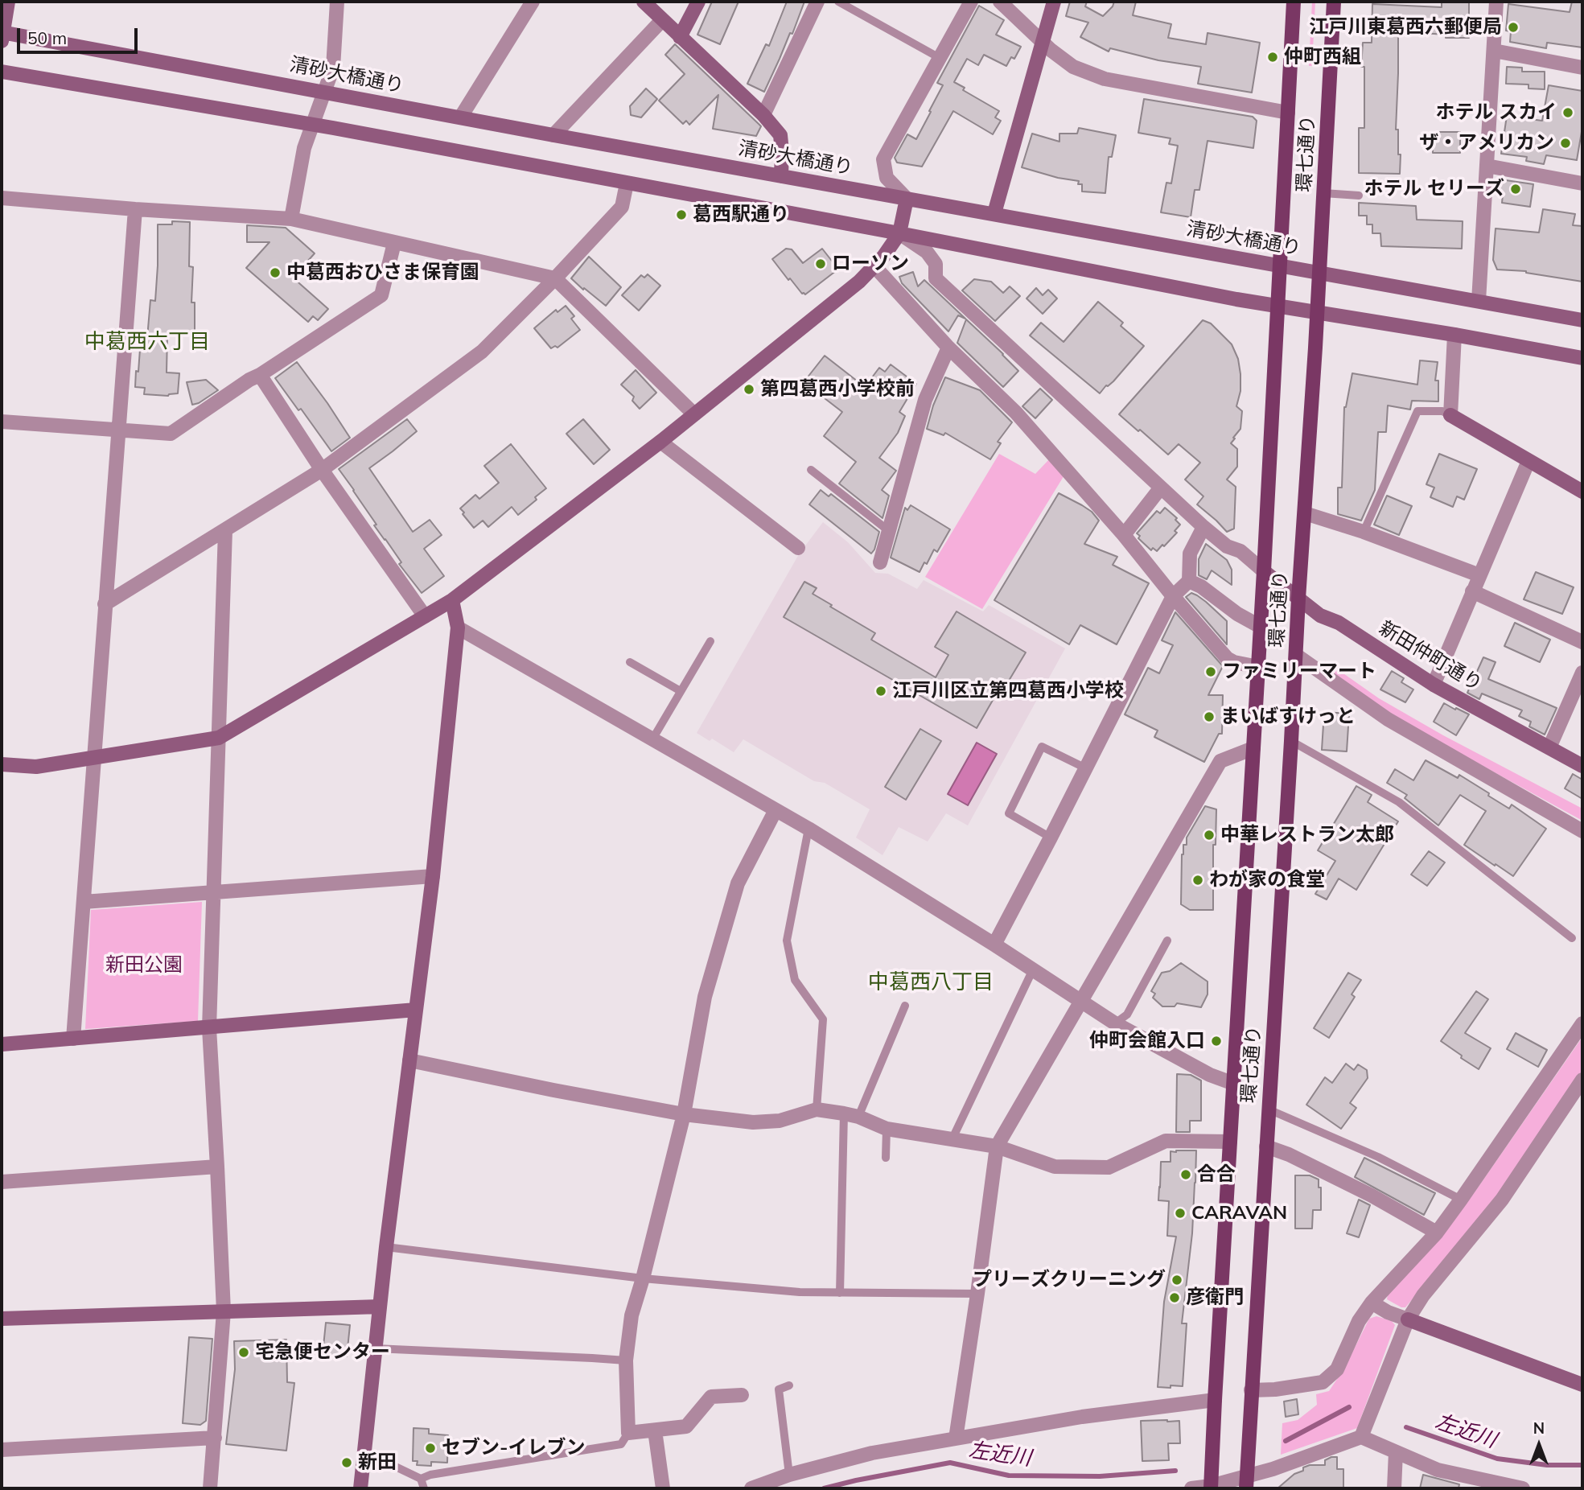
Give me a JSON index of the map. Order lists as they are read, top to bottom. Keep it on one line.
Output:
{"streets":{"main road":["環七通り"],"street":["清砂大橋通り","新田仲町通り"]},"crossings":[["清砂大橋通り","環七通り"],["環七通り","新田仲町通り"]],"districts":["中葛西六丁目","中葛西八丁目"],"water":["左近川"],"parks":["新田公園"],"places":["江戸川東葛西六郵便局","仲町西組","ホテル スカイ","ザ・アメリカン","ホテル セリーズ","葛西駅通り","ローソン","中葛西おひさま保育園","第四葛西小学校前","ファミリーマート","江戸川区立第四葛西小学校","まいばすけっと","中華レストラン太郎","わが家の食堂","仲町会館入口","合合","CARAVAN","プリーズクリーニング","彦衛門","宅急便センター","セブン-イレブン","新田"],"scale_bar":"50 m","north":"top"}
